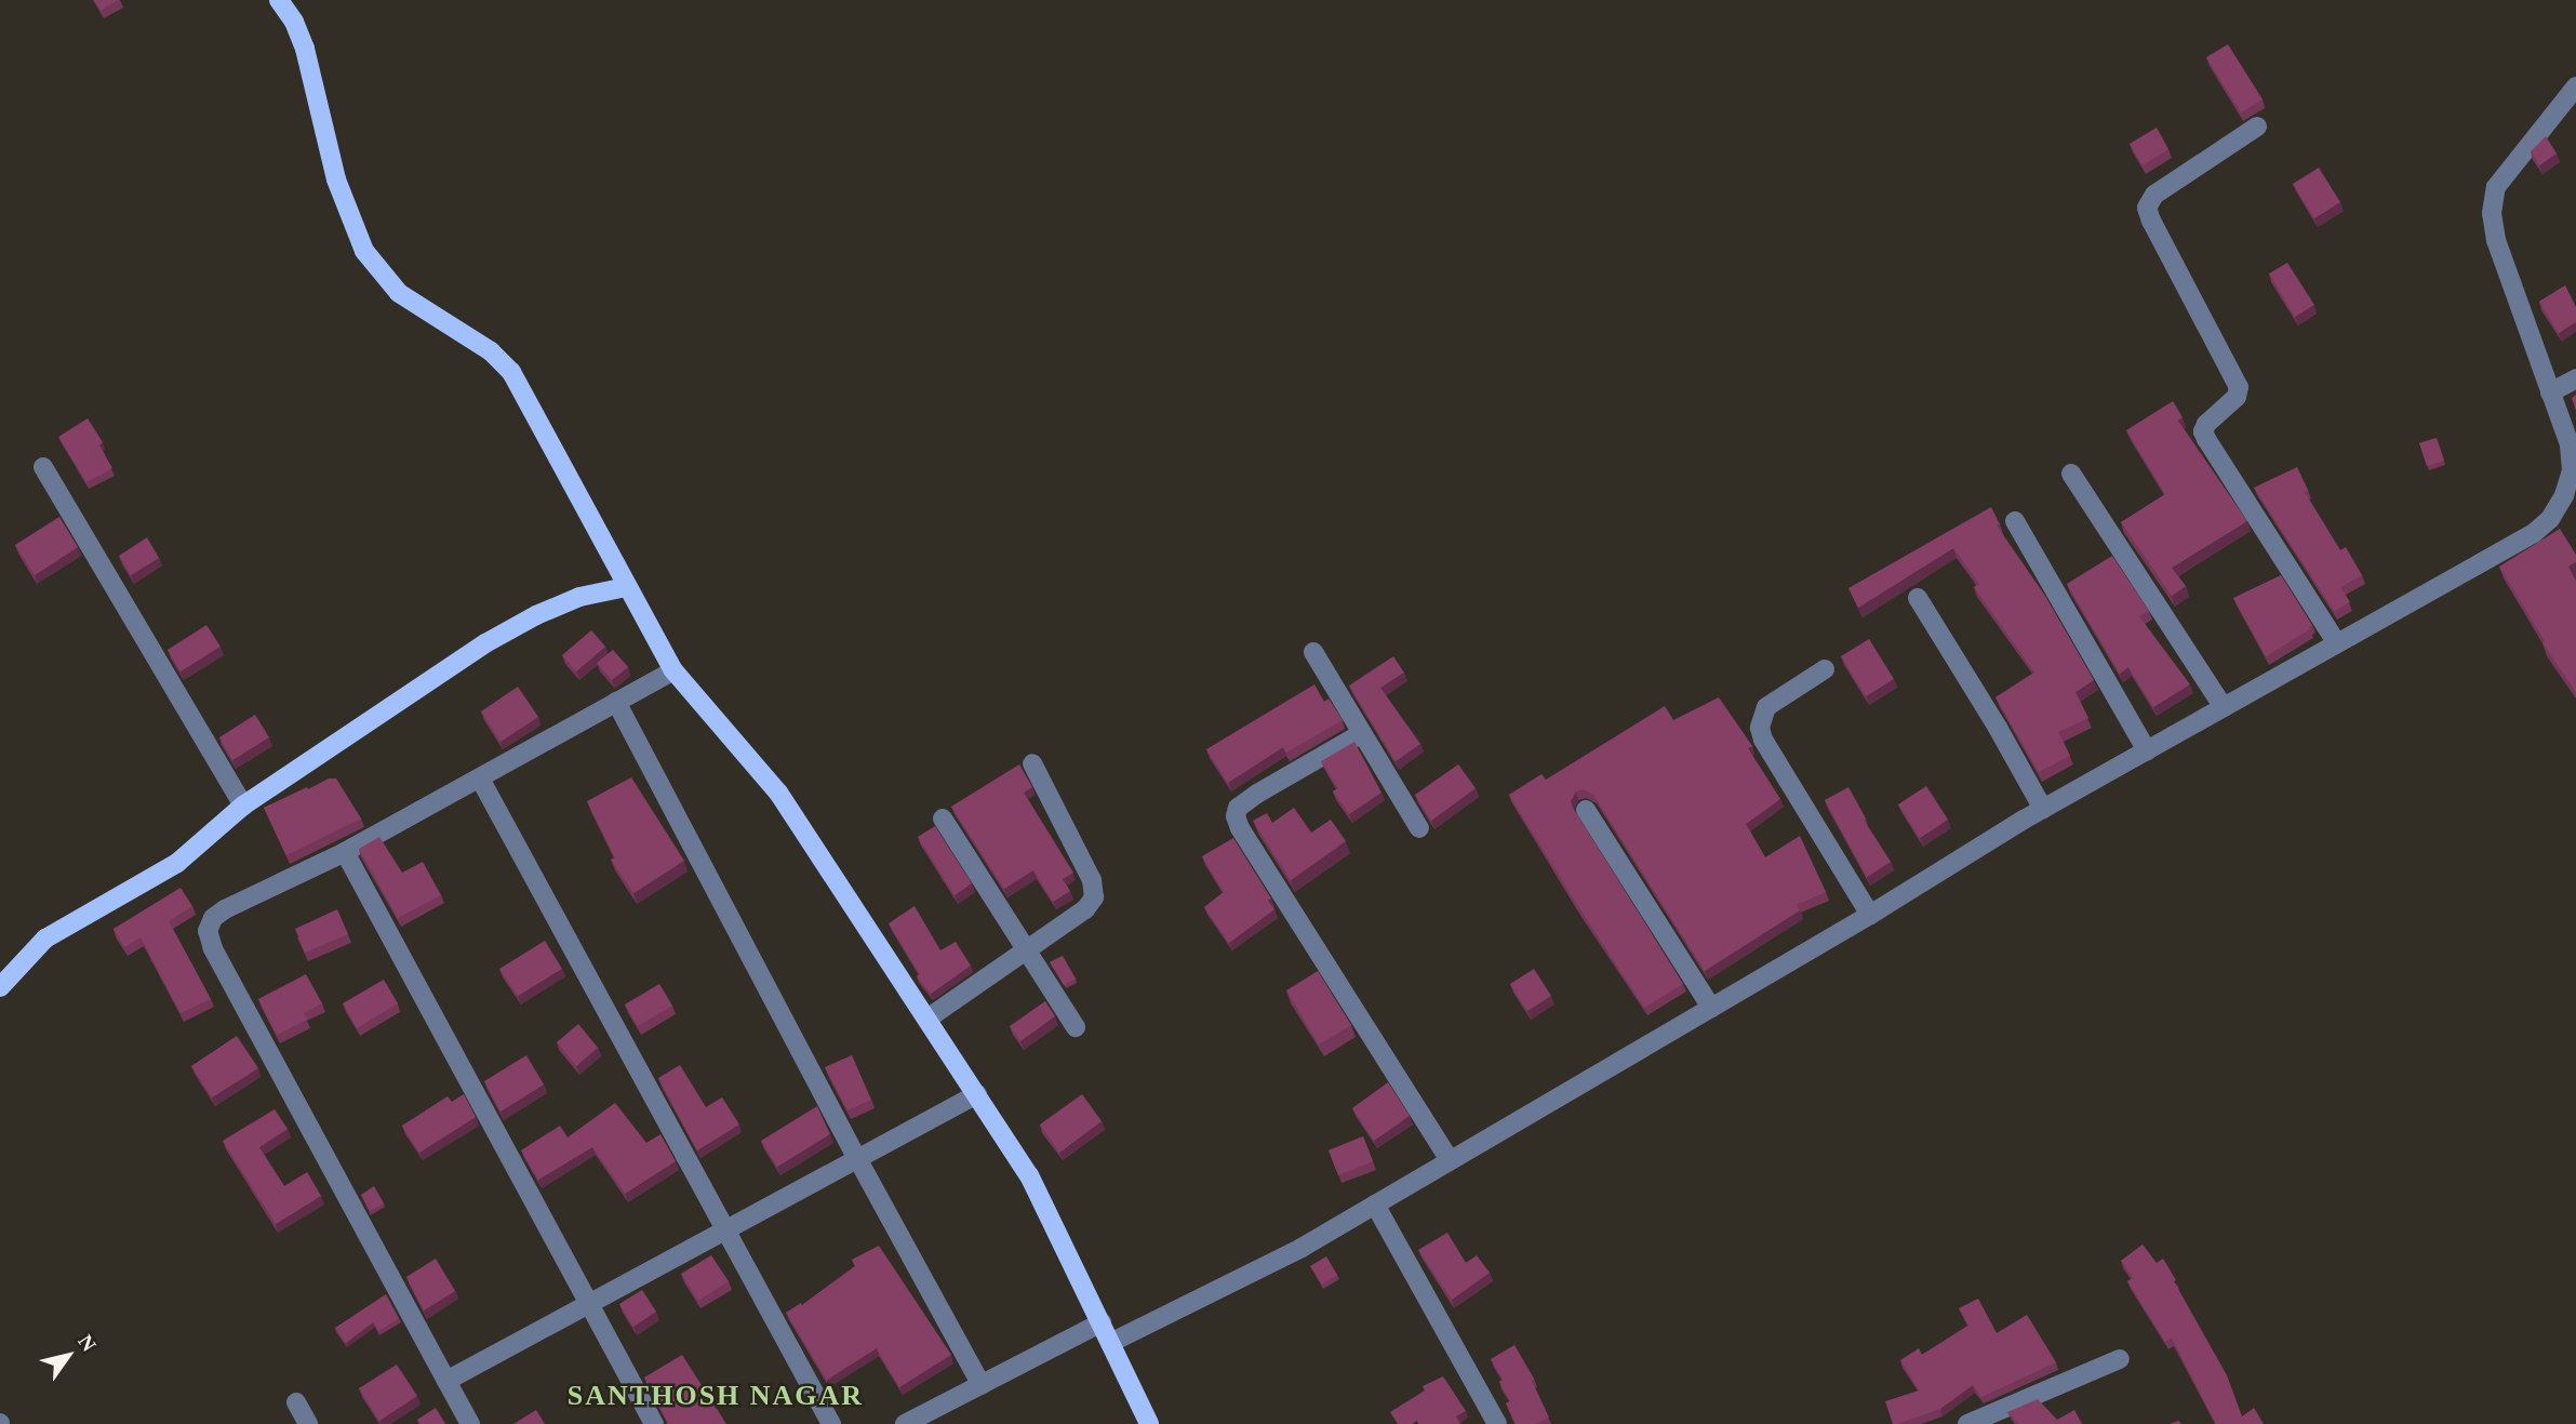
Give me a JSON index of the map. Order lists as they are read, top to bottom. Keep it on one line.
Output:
{"districts":["SANTHOSH NAGAR"],"north":"top right"}
